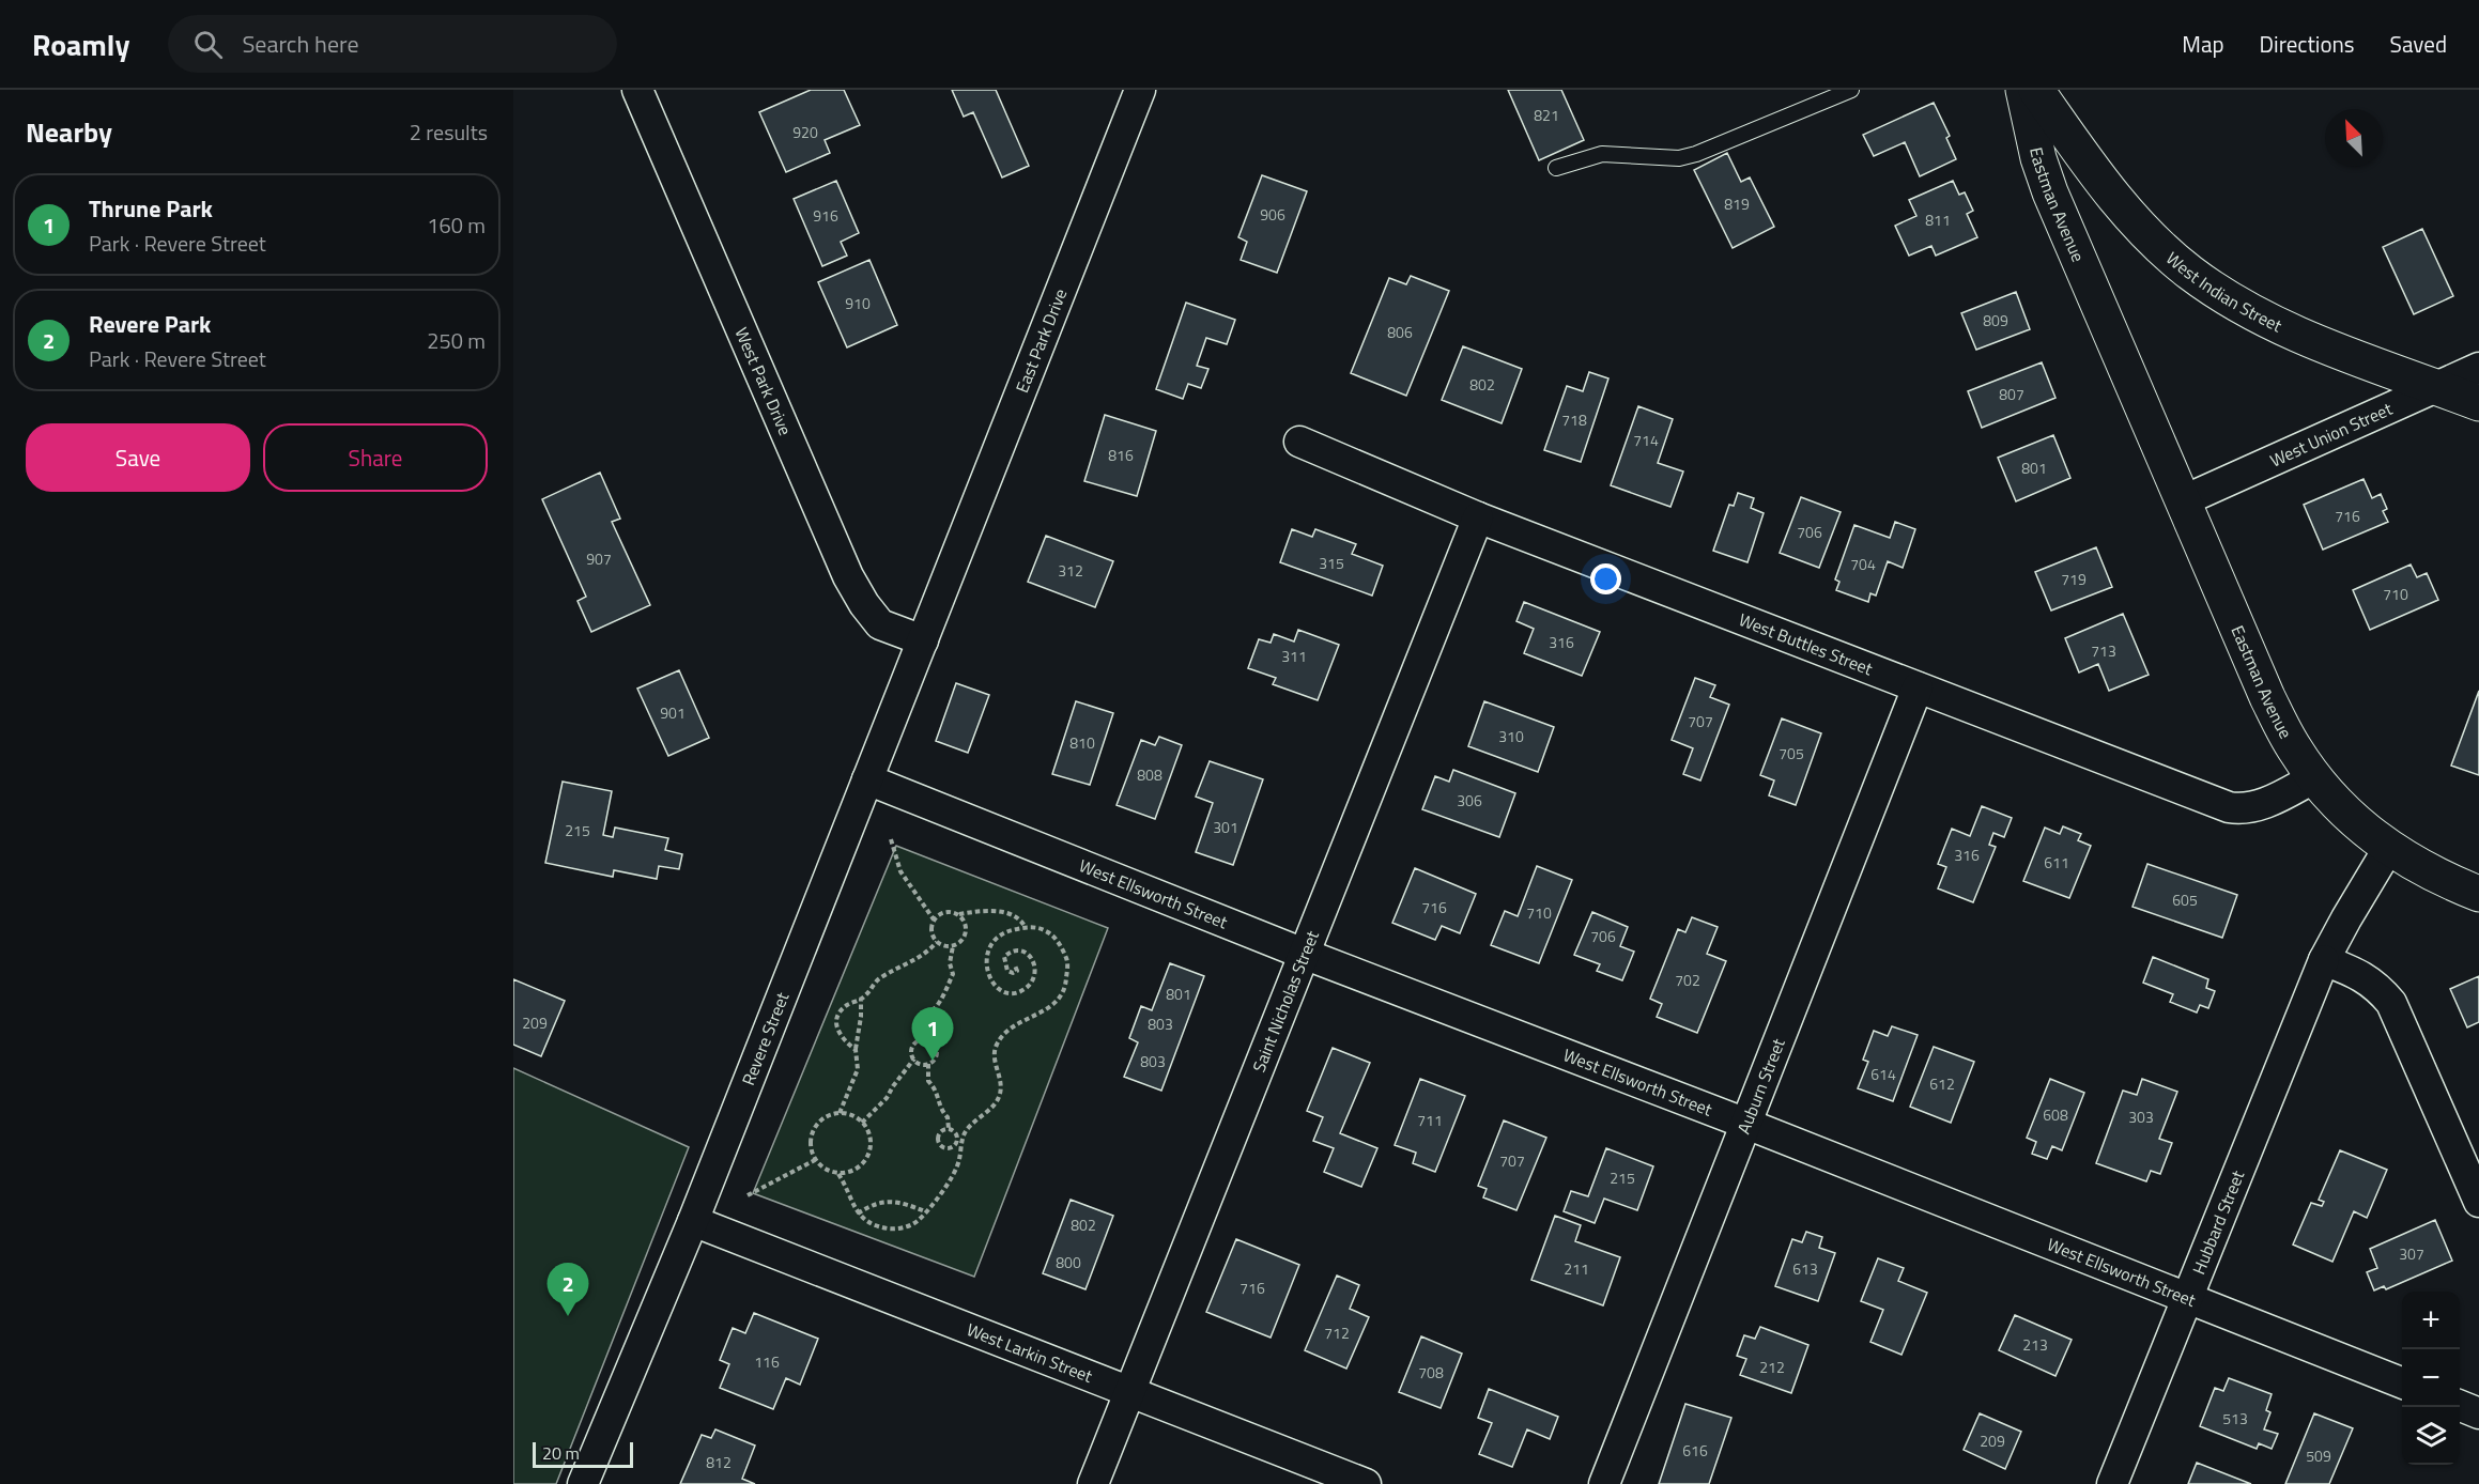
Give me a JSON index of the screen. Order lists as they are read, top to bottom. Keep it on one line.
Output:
{"streets":{"main road":["Eastman Avenue","West Indian Street"],"street":["East Park Drive","West Park Drive","West Union Street","West Buttles Street","West Ellsworth Street","Saint Nicholas Street","Revere Street","Auburn Street","Hubbard Street","West Larkin Street"]},"crossings":[["Eastman Avenue","West Union Street"],["Eastman Avenue","West Buttles Street"],["West Indian Street","West Union Street"],["East Park Drive","Revere Street"],["West Park Drive","Revere Street"],["West Buttles Street","Saint Nicholas Street"],["West Buttles Street","Auburn Street"],["West Ellsworth Street","Saint Nicholas Street"],["West Ellsworth Street","Revere Street"],["West Ellsworth Street","Auburn Street"],["West Ellsworth Street","Hubbard Street"],["Saint Nicholas Street","West Larkin Street"],["Revere Street","West Larkin Street"]],"house_numbers":["821","920","819","906","916","811","910","809","806","802","807","718","714","816","801","716","706","907","315","704","312","719","710","316","713","311","901","707","310","810","705","808","306","301","215","316","611","605","716","710","706","702","801","209","803","803","614","612","608","303","711","707","215","802","307","800","211","613","716","712","213","116","212","708","513","209","616","509","812"],"scale_bar":"20 m","north":"top left","page":{"header":"Roamly","search":"Search here","nav":["Map","Directions","Saved"],"heading":["Nearby","2 results"],"list":[{"mark":"1","name":"Thrune Park","note":"Park · Revere Street","value":"160 m"},{"mark":"2","name":"Revere Park","note":"Park · Revere Street","value":"250 m"}],"buttons":["Save","Share"],"pins":["1","2"],"map_buttons":["+","−"],"scale":"20 m"}}
